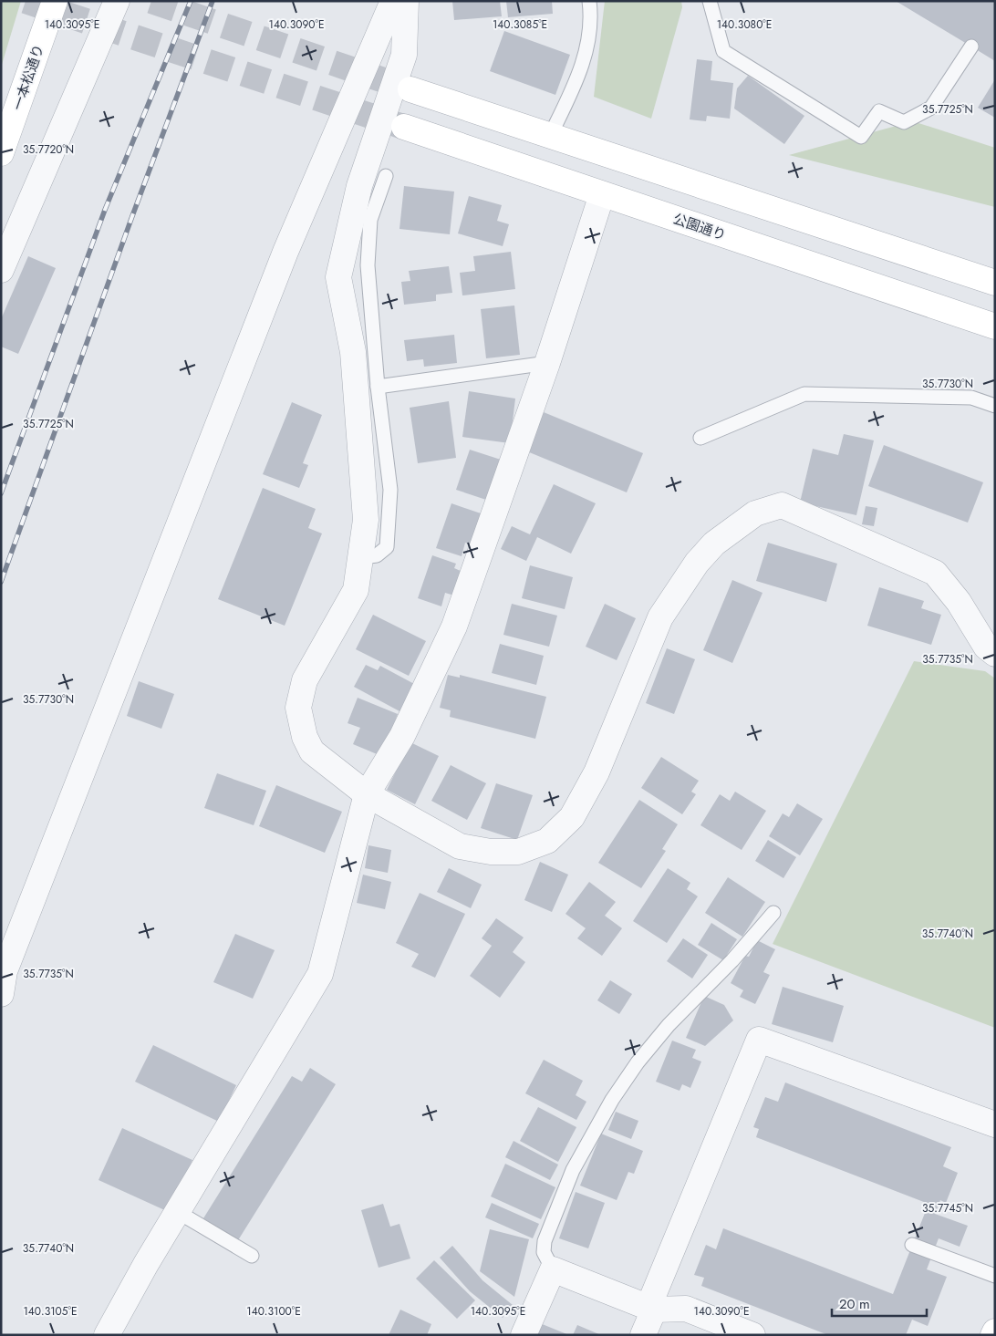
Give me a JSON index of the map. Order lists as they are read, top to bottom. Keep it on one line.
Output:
{"streets":{"street":["一本松通り","公園通り"]},"scale_bar":"20 m","coordinates":["140.3095°E","140.3090°E","140.3085°E","140.3080°E","35.7725°N","35.7720°N","35.7730°N","35.7735°N","35.7740°N","35.7745°N","140.3105°E","140.3100°E"]}
